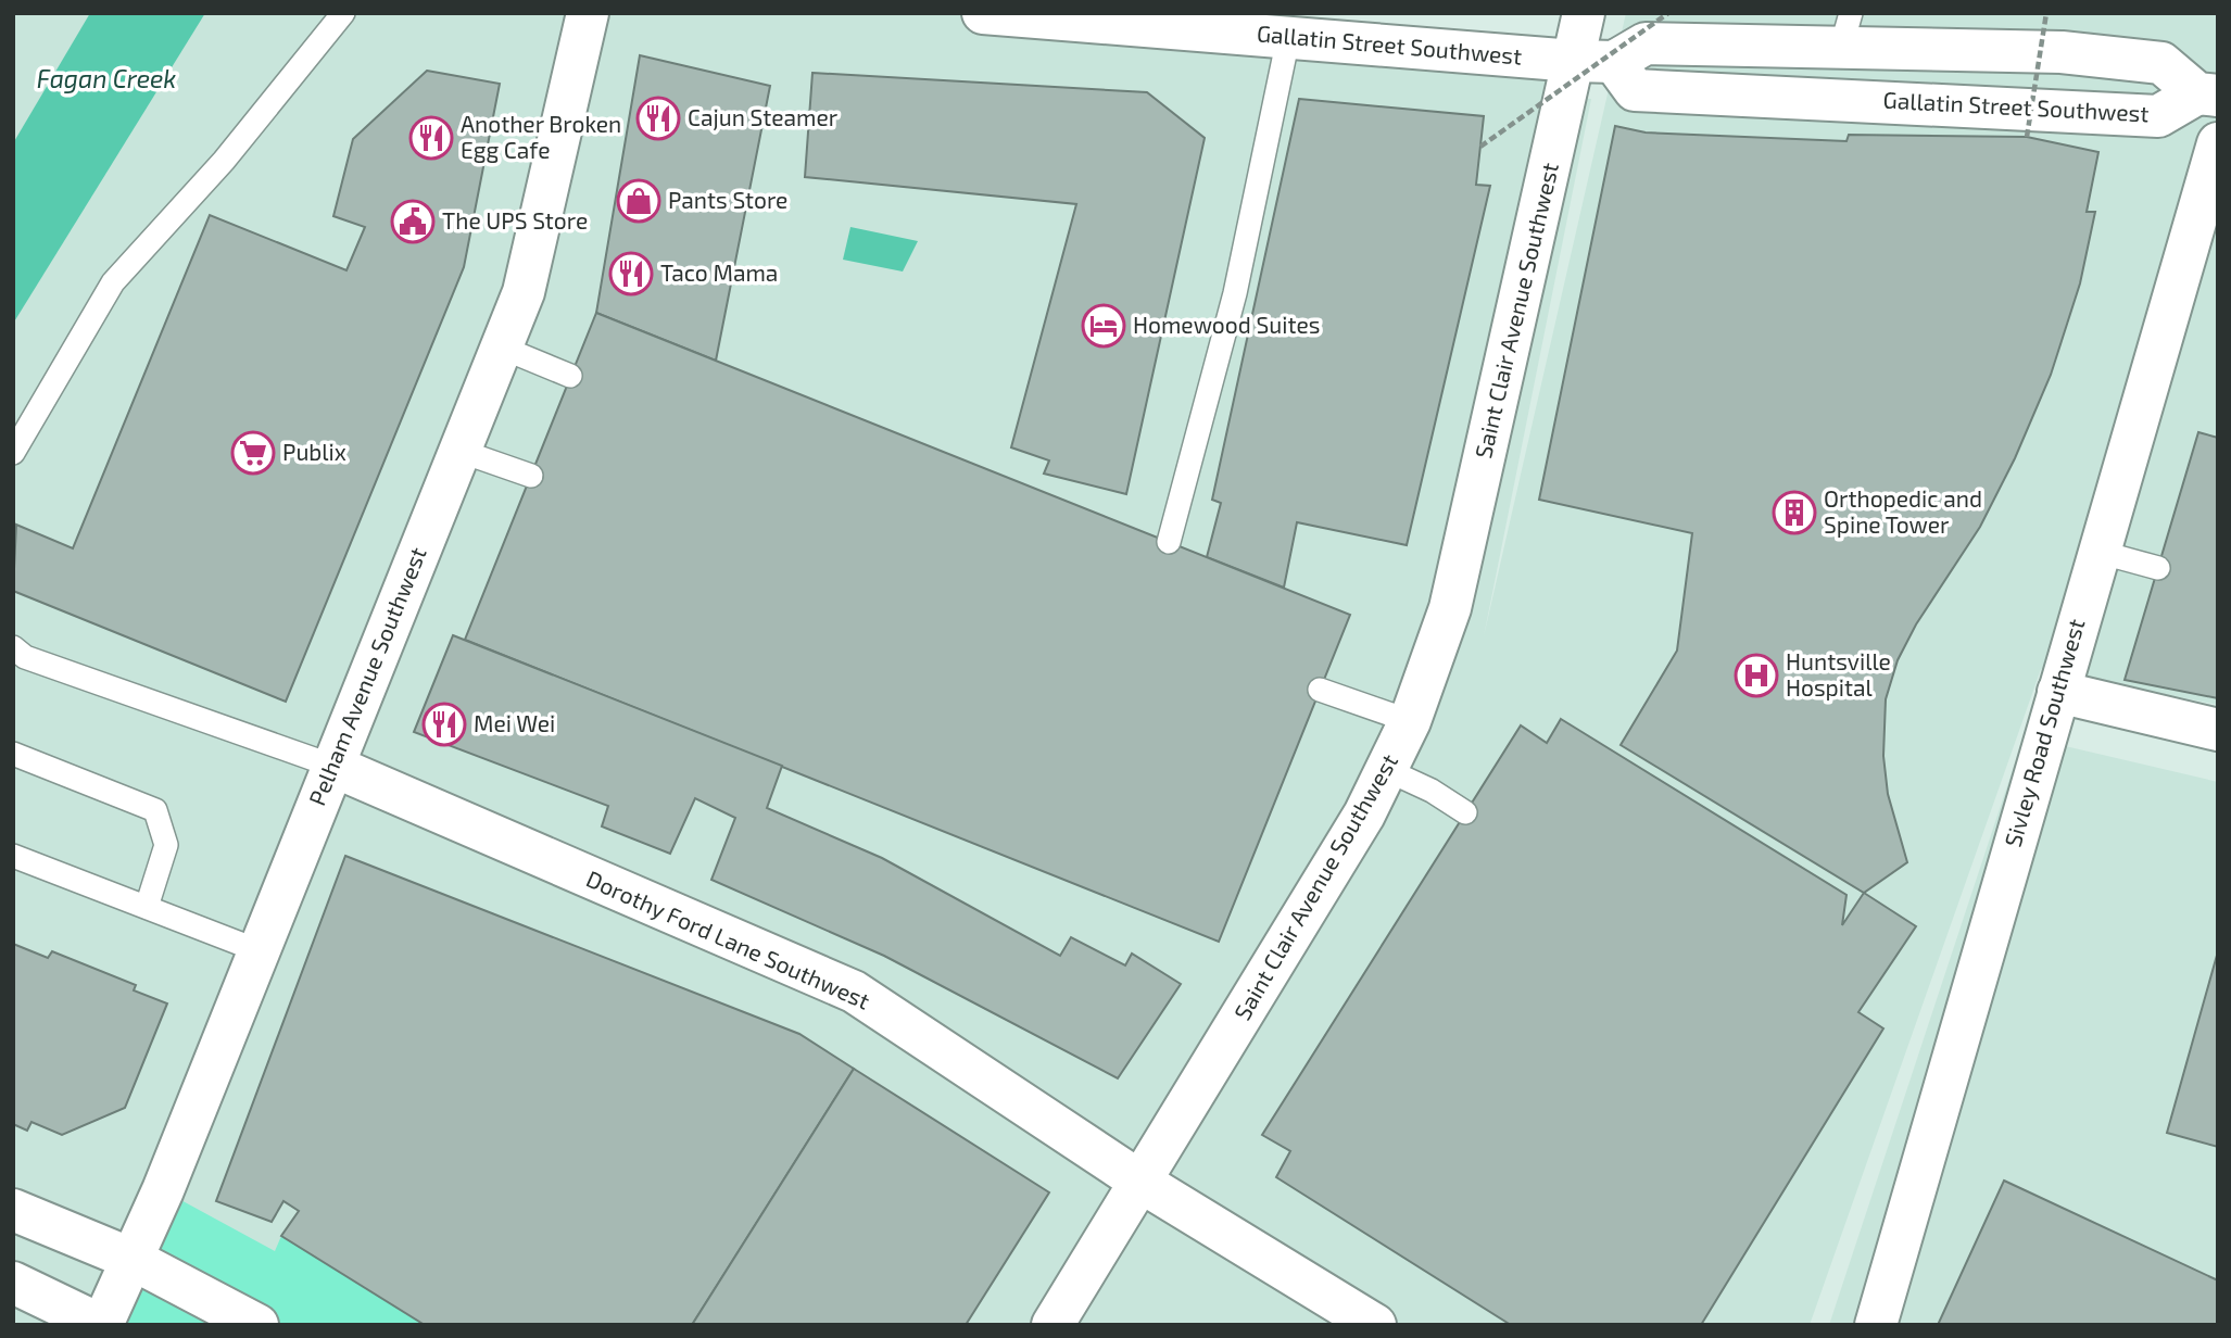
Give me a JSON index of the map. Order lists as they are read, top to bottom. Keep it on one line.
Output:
{"streets":{"street":["Gallatin Street Southwest","Saint Clair Avenue Southwest","Pelham Avenue Southwest","Sivley Road Southwest","Dorothy Ford Lane Southwest"]},"crossings":[["Gallatin Street Southwest","Saint Clair Avenue Southwest"],["Saint Clair Avenue Southwest","Dorothy Ford Lane Southwest"],["Pelham Avenue Southwest","Dorothy Ford Lane Southwest"]],"water":["Fagan Creek"],"places":{"restaurant":["Cajun Steamer","Another Broken Egg Cafe","Taco Mama","Mei Wei"],"shop":["Pants Store"],"public building":["The UPS Store"],"hotel":["Homewood Suites"],"supermarket":["Publix"],"building":["Orthopedic and Spine Tower"],"hospital":["Huntsville Hospital"]}}
